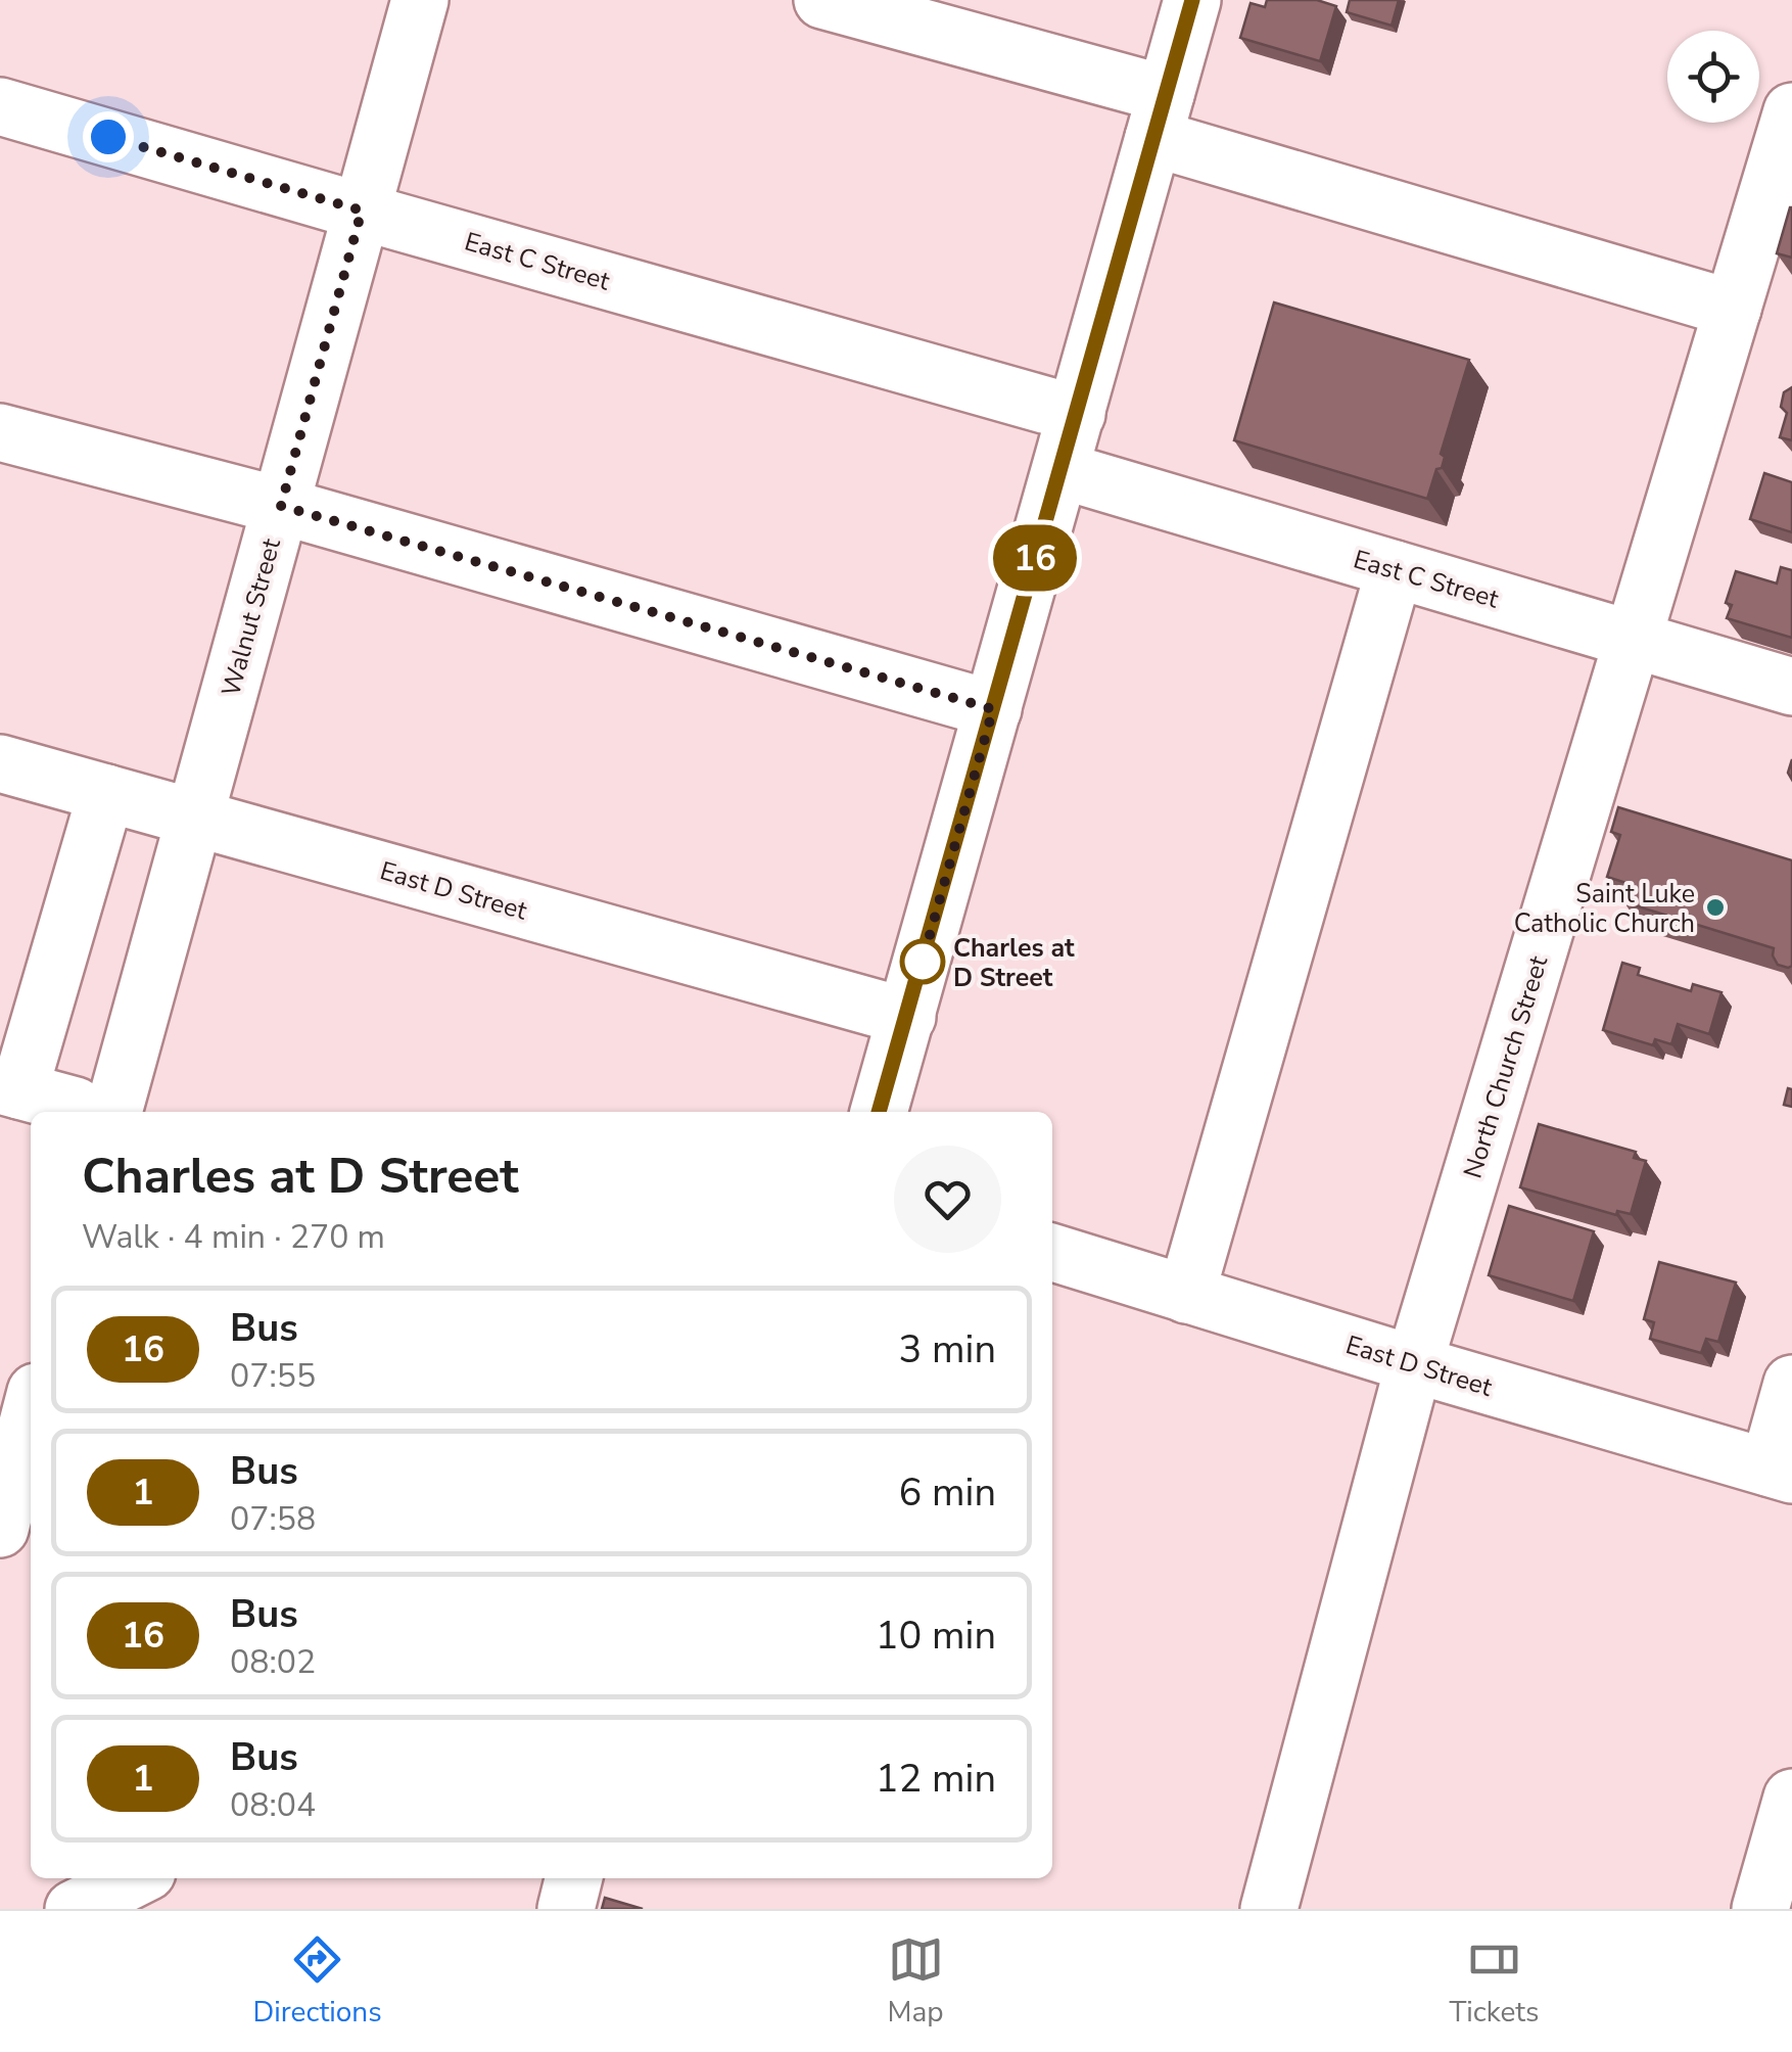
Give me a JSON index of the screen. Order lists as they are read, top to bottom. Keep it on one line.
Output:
{"streets":{"street":["East C Street","Walnut Street","East D Street","North Church Street"]},"crossings":[["East C Street","Walnut Street"],["East C Street","North Church Street"],["Walnut Street","East D Street"],["East D Street","North Church Street"]],"places":["Saint Luke Catholic Church","Charles at D Street"],"lines":["bus line 16"],"page":{"on_map":"16","heading":["Charles at D Street","Walk · 4 min · 270 m"],"list":[{"mark":"16","name":"Bus","note":"07:55","value":"3 min"},{"mark":"1","name":"Bus","note":"07:58","value":"6 min"},{"mark":"16","name":"Bus","note":"08:02","value":"10 min"},{"mark":"1","name":"Bus","note":"08:04","value":"12 min"}],"tabs":["Directions","Map","Tickets"]}}
